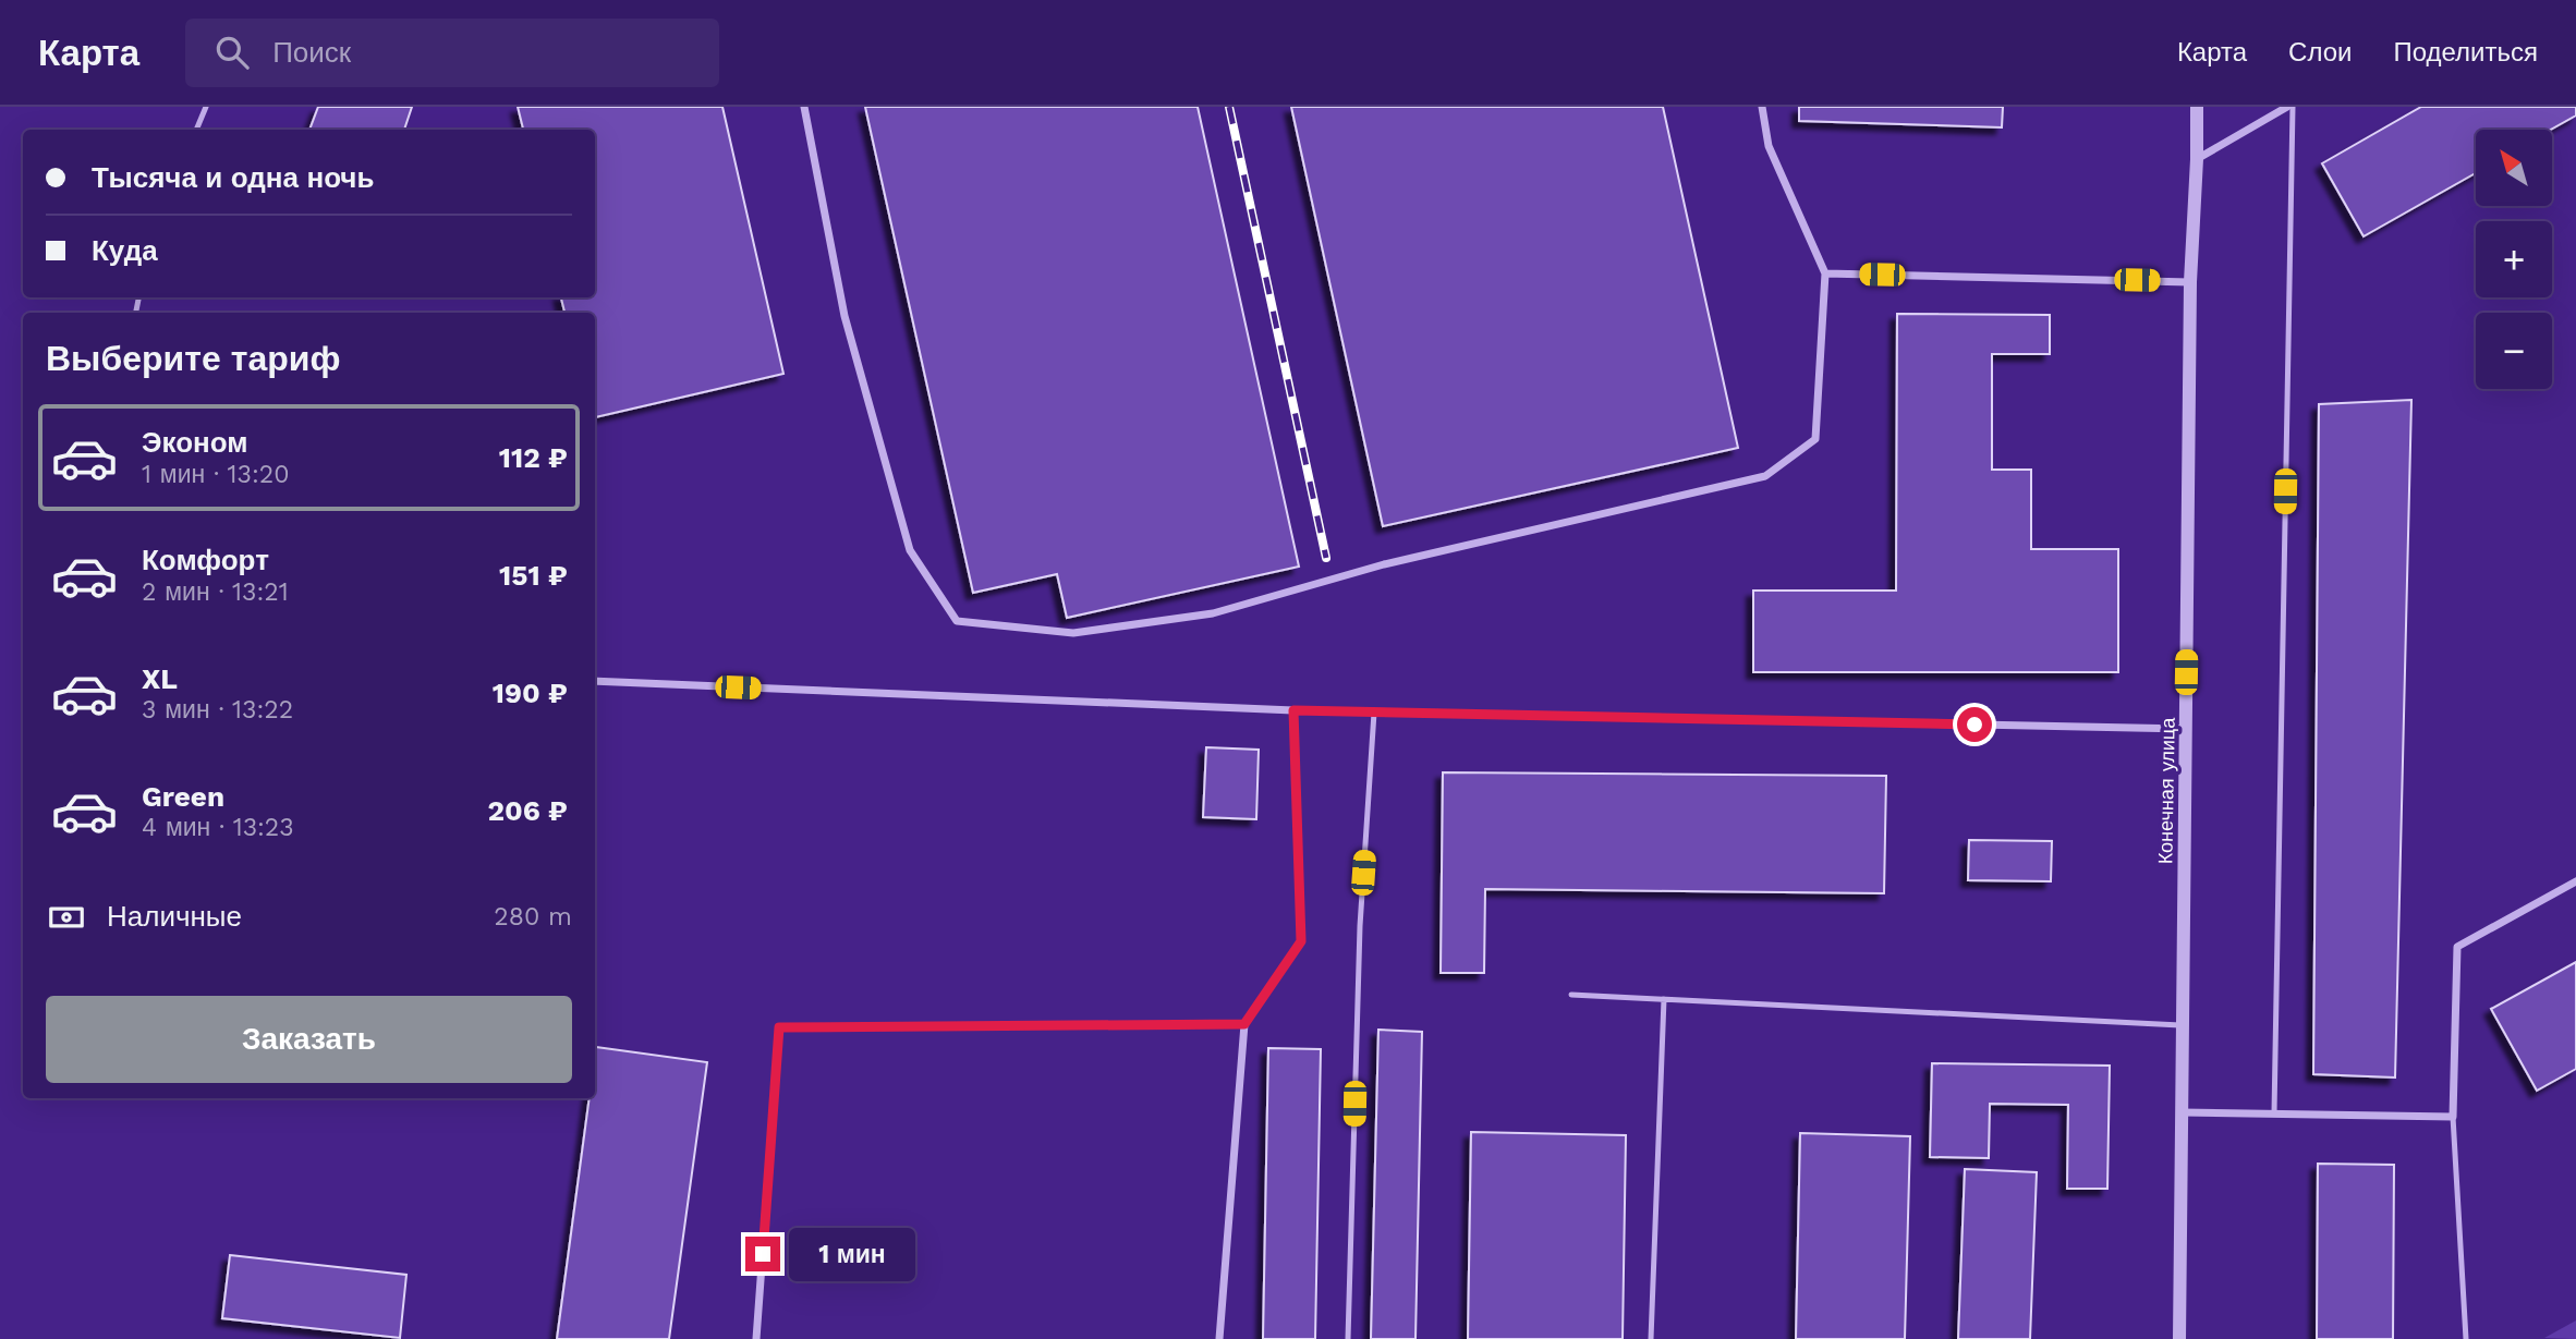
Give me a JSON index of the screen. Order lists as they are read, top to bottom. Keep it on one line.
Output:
{"streets":{"street":["Конечная улица"]},"north":"top left","page":{"header":"Карта","search":"Поиск","nav":["Карта","Слои","Поделиться"],"map_buttons":["+","−"],"banner":["Тысяча и одна ночь","Куда"],"heading":"Выберите тариф","list":[{"name":"Эконом","note":"1 мин · 13:20","value":"112 ₽"},{"name":"Комфорт","note":"2 мин · 13:21","value":"151 ₽"},{"name":"XL","note":"3 мин · 13:22","value":"190 ₽"},{"name":"Green","note":"4 мин · 13:23","value":"206 ₽"}],"pay":["Наличные","280 m"],"buttons":"Заказать","bubble":"1 мин"}}
